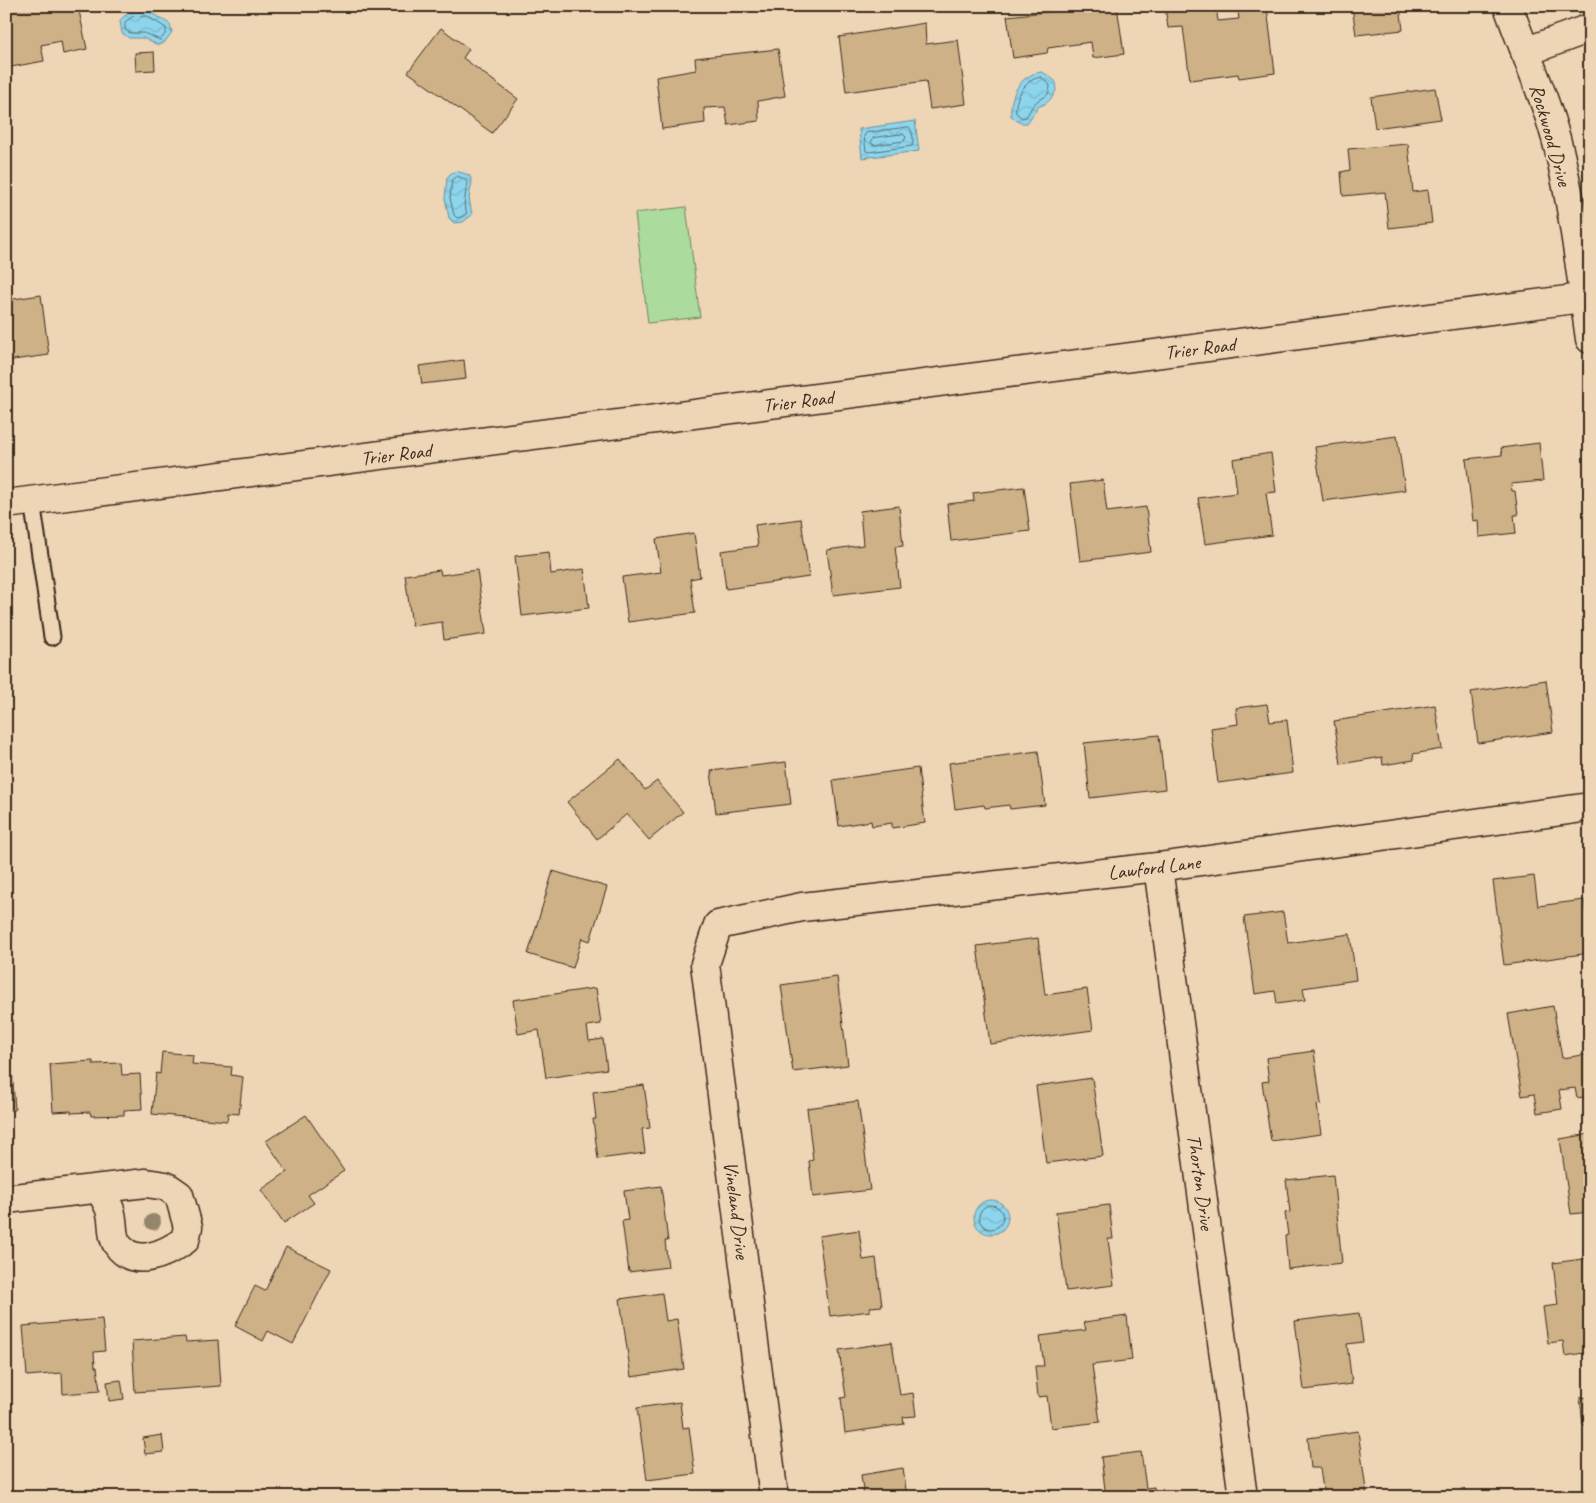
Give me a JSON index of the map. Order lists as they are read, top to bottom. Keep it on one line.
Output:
{"streets":{"street":["Rockwood Drive","Trier Road","Lawford Lane","Thorton Drive","Vineland Drive"]},"crossings":[["Rockwood Drive","Trier Road"],["Lawford Lane","Thorton Drive"],["Lawford Lane","Vineland Drive"]]}
